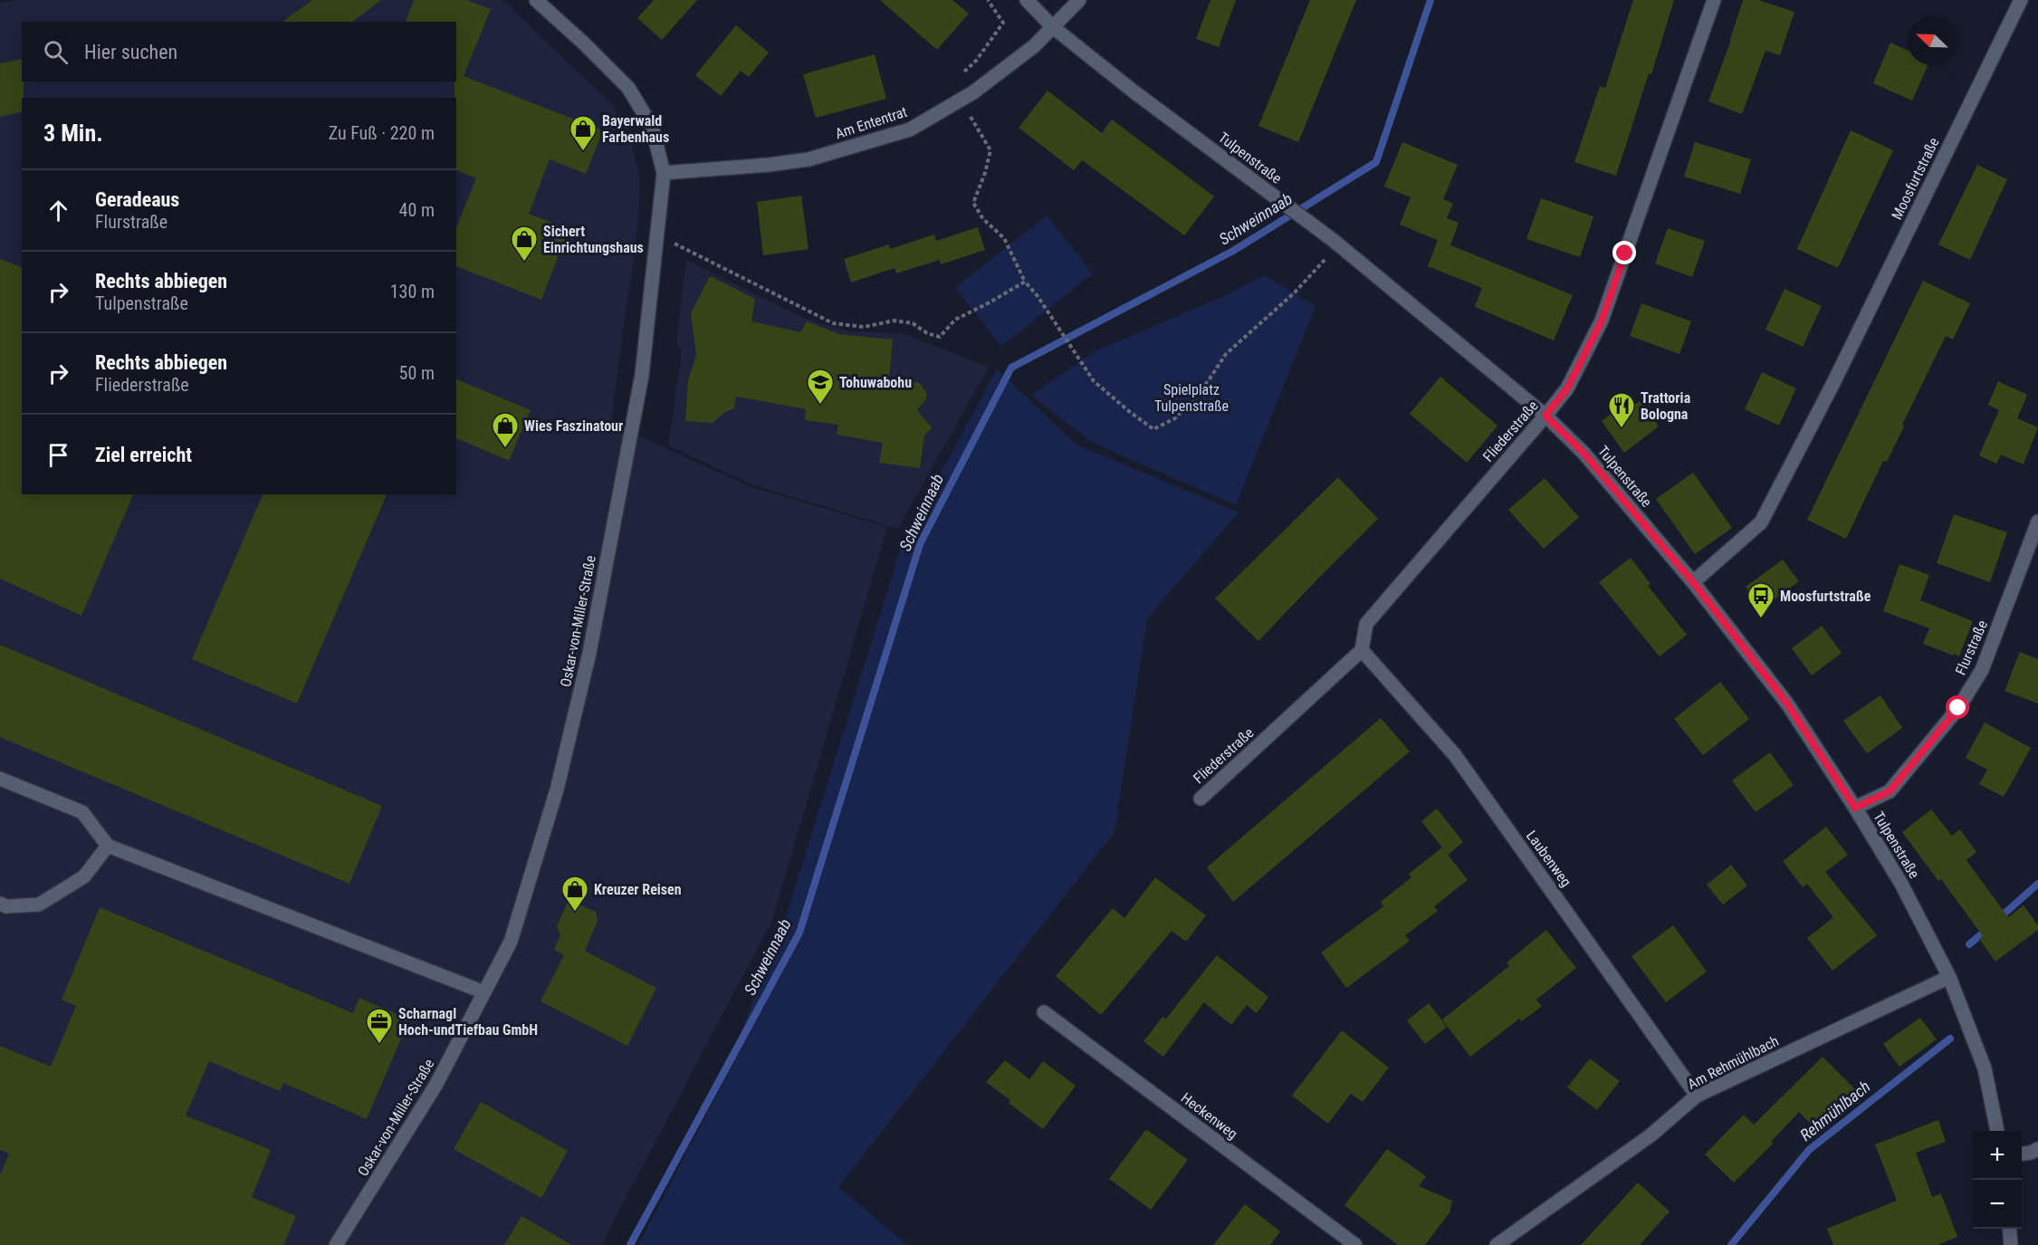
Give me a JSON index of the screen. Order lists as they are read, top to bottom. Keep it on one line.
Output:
{"streets":{"street":["Am Ententrat","Tulpenstraße","Moosfurtstraße","Fliederstraße","Oskar-von-Miller-Straße","Flurstraße","Laubenweg","Am Rehmühlbach","Heckenweg"]},"crossings":[["Am Ententrat","Tulpenstraße"],["Am Ententrat","Oskar-von-Miller-Straße"],["Tulpenstraße","Moosfurtstraße"],["Tulpenstraße","Fliederstraße"],["Tulpenstraße","Flurstraße"],["Tulpenstraße","Am Rehmühlbach"],["Fliederstraße","Laubenweg"],["Laubenweg","Am Rehmühlbach"]],"water":["Schweinnaab","Rehmühlbach"],"parks":["Spielplatz Tulpenstraße"],"places":{"shop":["Bayerwald Farbenhaus","Sichert Einrichtungshaus","Wies Faszinatour","Kreuzer Reisen"],"school or university":["Tohuwabohu"],"restaurant":["Trattoria Bologna"],"bus stop":["Moosfurtstraße"],"office":["Scharnagl Hoch-undTiefbau GmbH"]},"north":"top left","page":{"search":"Hier suchen","heading":["3 Min.","Zu Fuß · 220 m"],"list":[["Geradeaus","Flurstraße","40 m"],["Rechts abbiegen","Tulpenstraße","130 m"],["Rechts abbiegen","Fliederstraße","50 m"],"Ziel erreicht"],"map_buttons":["+","−"]}}
